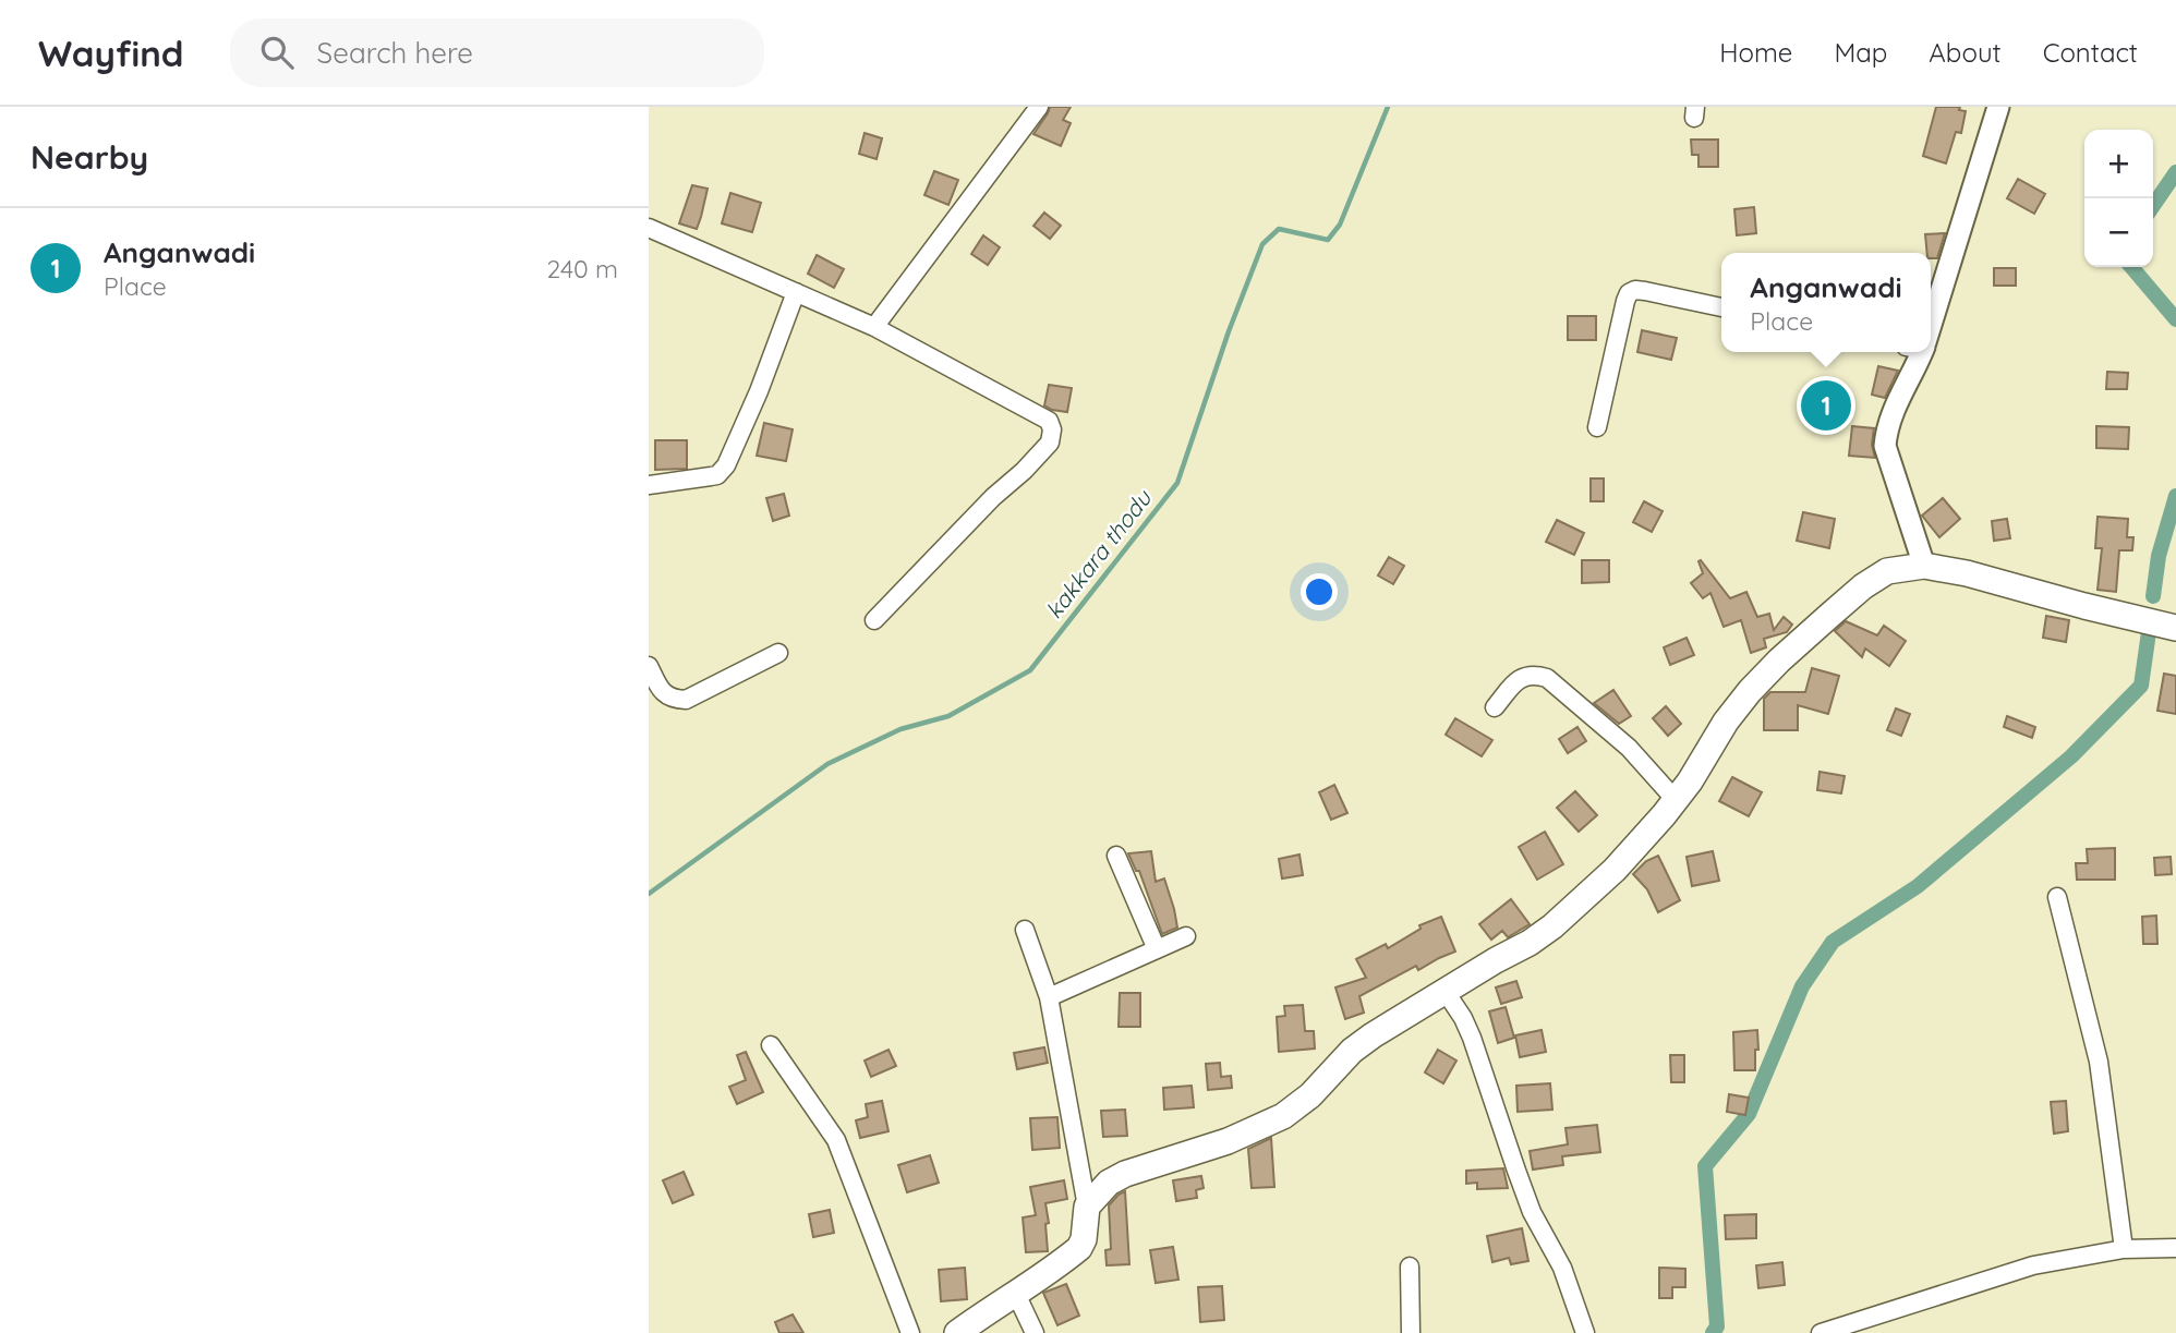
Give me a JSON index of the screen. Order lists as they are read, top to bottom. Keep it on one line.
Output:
{"water":["kakkara thodu"],"page":{"header":"Wayfind","search":"Search here","nav":["Home","Map","About","Contact"],"heading":"Nearby","map_buttons":["+","−"],"list":[{"mark":"1","name":"Anganwadi","note":"Place","value":"240 m"}],"popup":["Anganwadi","Place"],"pins":"1"}}
